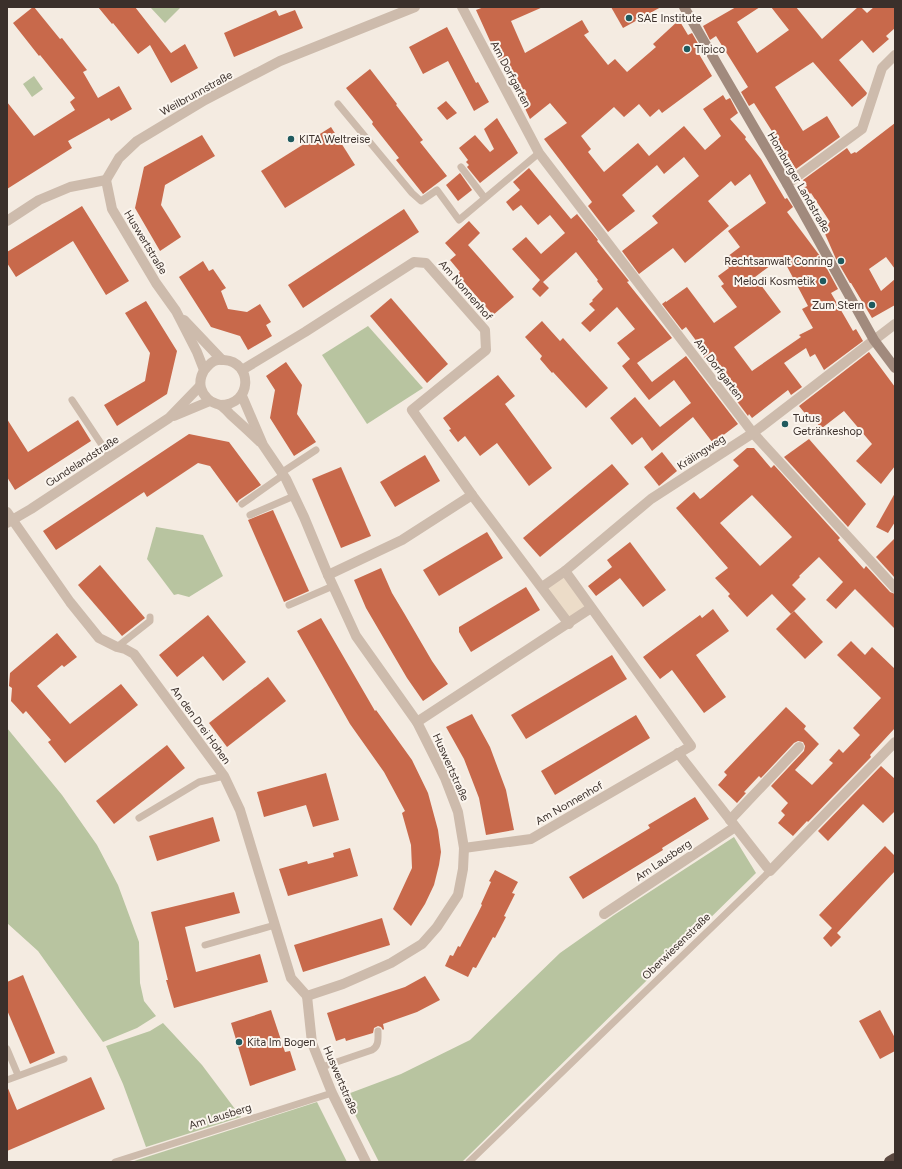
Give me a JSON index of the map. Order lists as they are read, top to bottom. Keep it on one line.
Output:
{"streets":{"street":["Am Dorfgarten","Weilbrunnstraße","Homburger Landstraße","Huswertstraße","Am Nonnenhof","Krälingweg","Gundelandstraße","An den Drei Hohen","Am Lausberg","Oberwiesenstraße"]},"crossings":[["Am Dorfgarten","Krälingweg"],["Weilbrunnstraße","Huswertstraße"],["Homburger Landstraße","Krälingweg"],["Huswertstraße","Am Nonnenhof"],["Huswertstraße","Gundelandstraße"],["Huswertstraße","An den Drei Hohen"],["Huswertstraße","Am Lausberg"],["Am Nonnenhof","Krälingweg"],["Am Nonnenhof","Gundelandstraße"],["Gundelandstraße","An den Drei Hohen"]],"places":["SAE Institute","Tipico","KITA Weltreise","Rechtsanwalt Conring","Melodi Kosmetik","Zum Stern","Tutus Getränkeshop","Kita Im Bogen"]}
